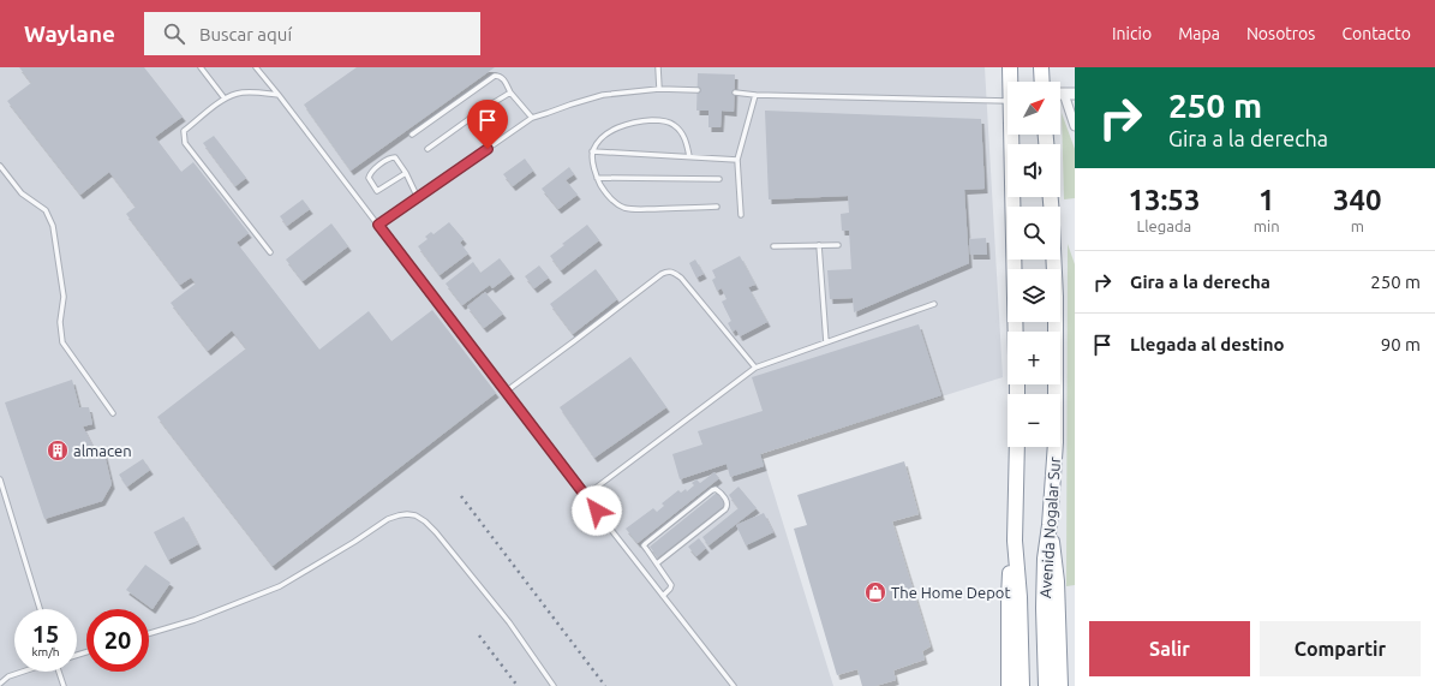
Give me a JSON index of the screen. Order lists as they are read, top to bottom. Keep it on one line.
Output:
{"streets":{"highway":["Avenida Nogalar Sur"]},"places":{"building":["almacen"],"shop":["The Home Depot"]},"north":"top right","page":{"header":"Waylane","search":"Buscar aquí","nav":["Inicio","Mapa","Nosotros","Contacto"],"turn":["250 m","Gira a la derecha"],"map_buttons":["+","−"],"eta":["13:53","Llegada","1","min","340","m"],"list":[{"name":"Gira a la derecha","value":"250 m"},{"name":"Llegada al destino","value":"90 m"}],"speed":"15 km/h","limit":"20","buttons":["Salir","Compartir"]}}
